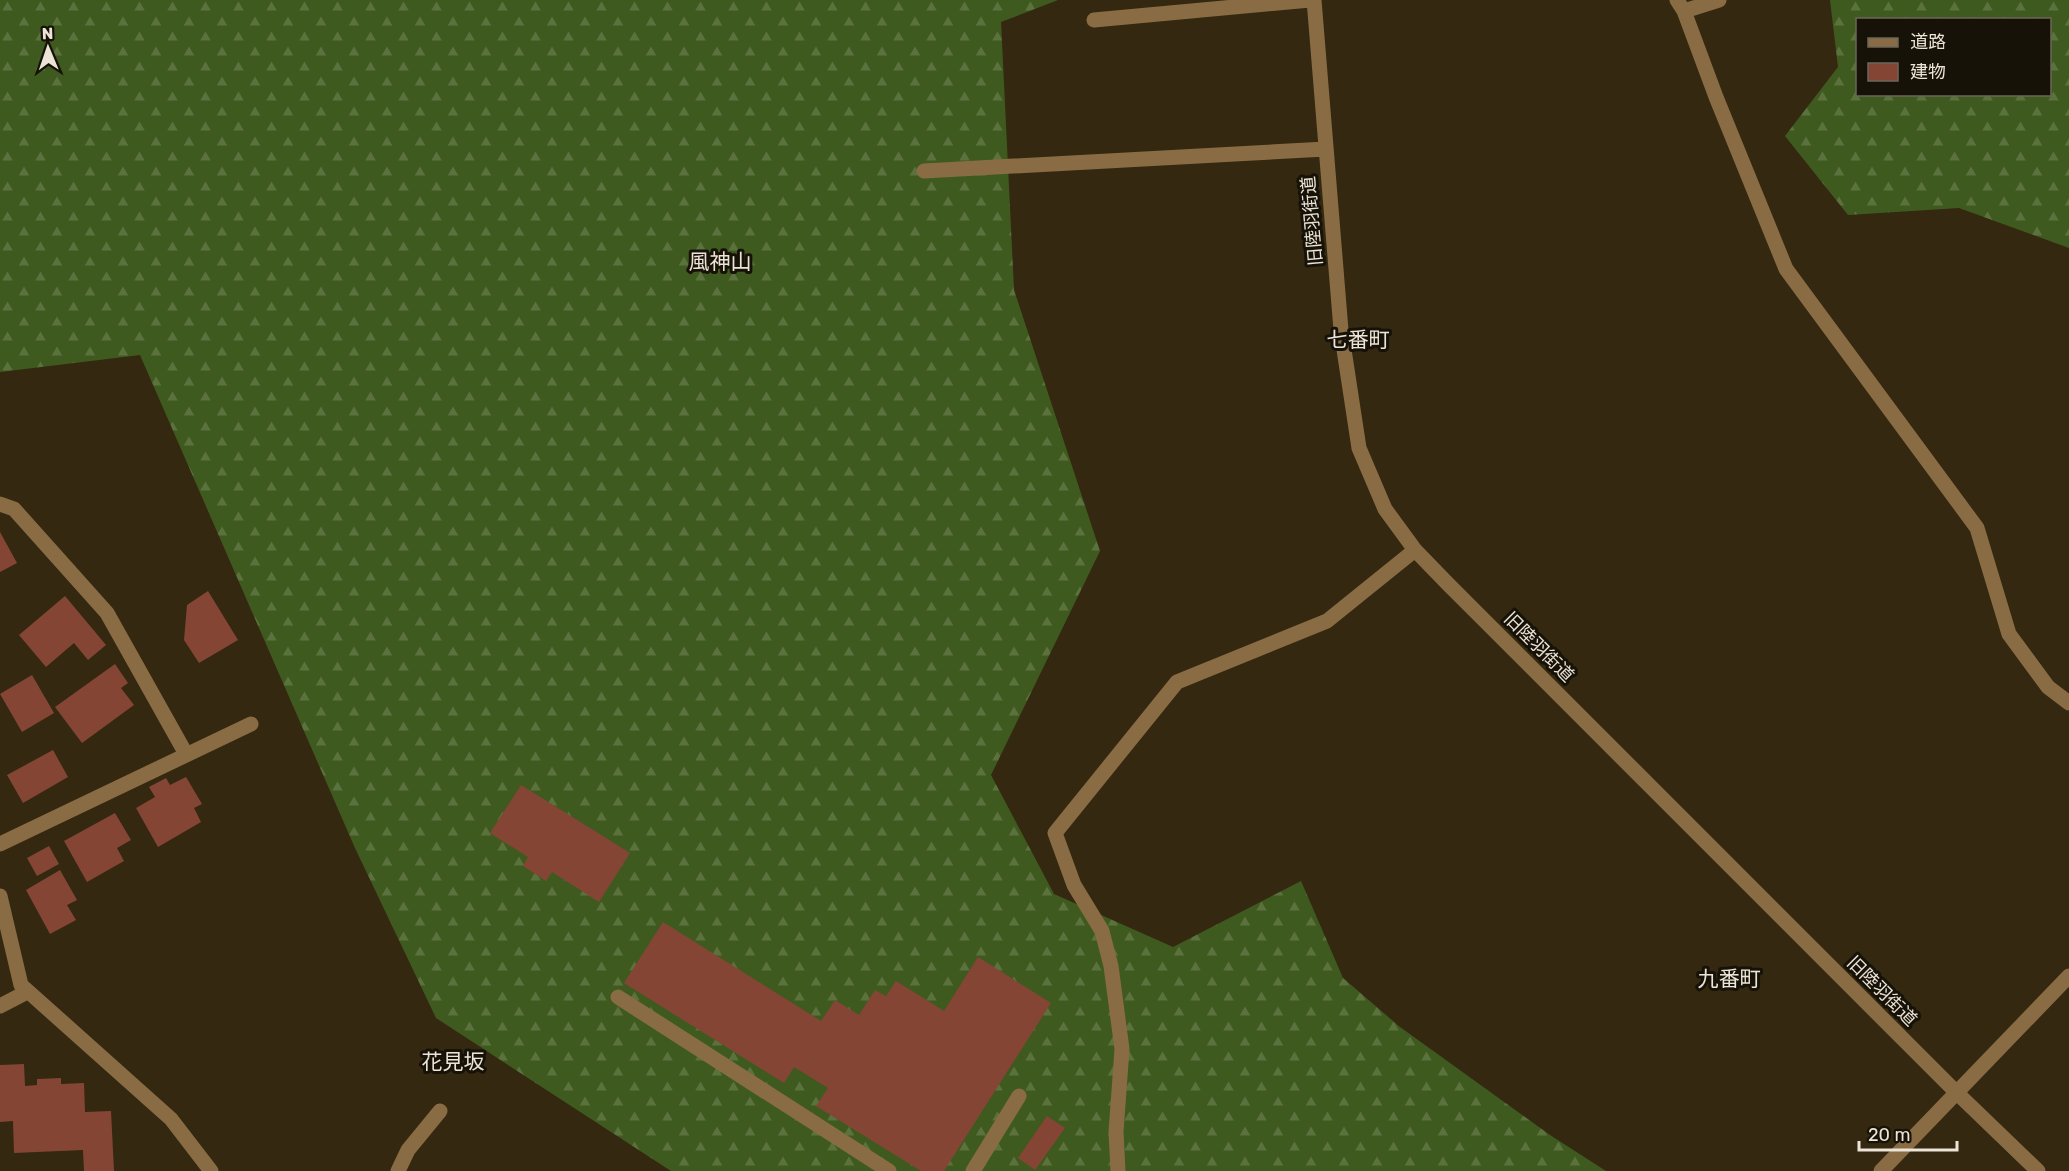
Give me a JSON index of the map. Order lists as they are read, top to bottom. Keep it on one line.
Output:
{"streets":{"street":["旧陸羽街道"]},"districts":["風神山","七番町","九番町","花見坂"],"legend":["道路","建物"],"scale_bar":"20 m","north":"top"}
